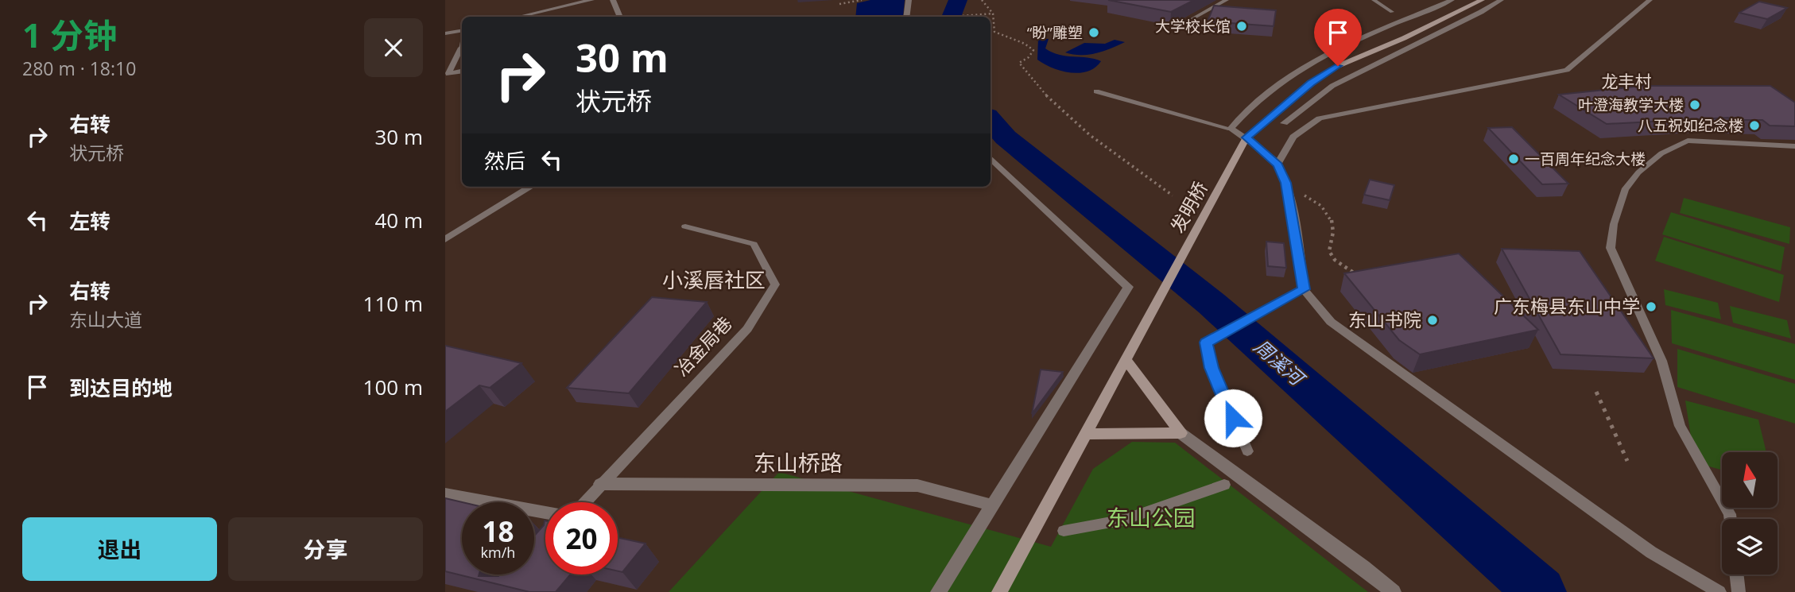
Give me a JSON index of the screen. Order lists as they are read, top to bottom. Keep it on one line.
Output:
{"streets":{"main road":["发明桥"],"street":["东山桥路"],"lane":["冶金局巷"]},"crossings":[["冶金局巷","东山桥路"]],"districts":["龙丰村","小溪唇社区"],"water":["周溪河"],"parks":["东山公园"],"places":["大学校长馆","“盼”雕塑","叶澄海教学大楼","八五祝如纪念楼","一百周年纪念大楼","广东梅县东山中学","东山书院"],"north":"top","page":{"heading":["1 分钟","280 m · 18:10"],"turn":["30 m","状元桥"],"list":[{"name":"右转","note":"状元桥","value":"30 m"},{"name":"左转","value":"40 m"},{"name":"右转","note":"东山大道","value":"110 m"},{"name":"到达目的地","value":"100 m"}],"then":"然后","speed":"18 km/h","limit":"20","buttons":["退出","分享"]}}
